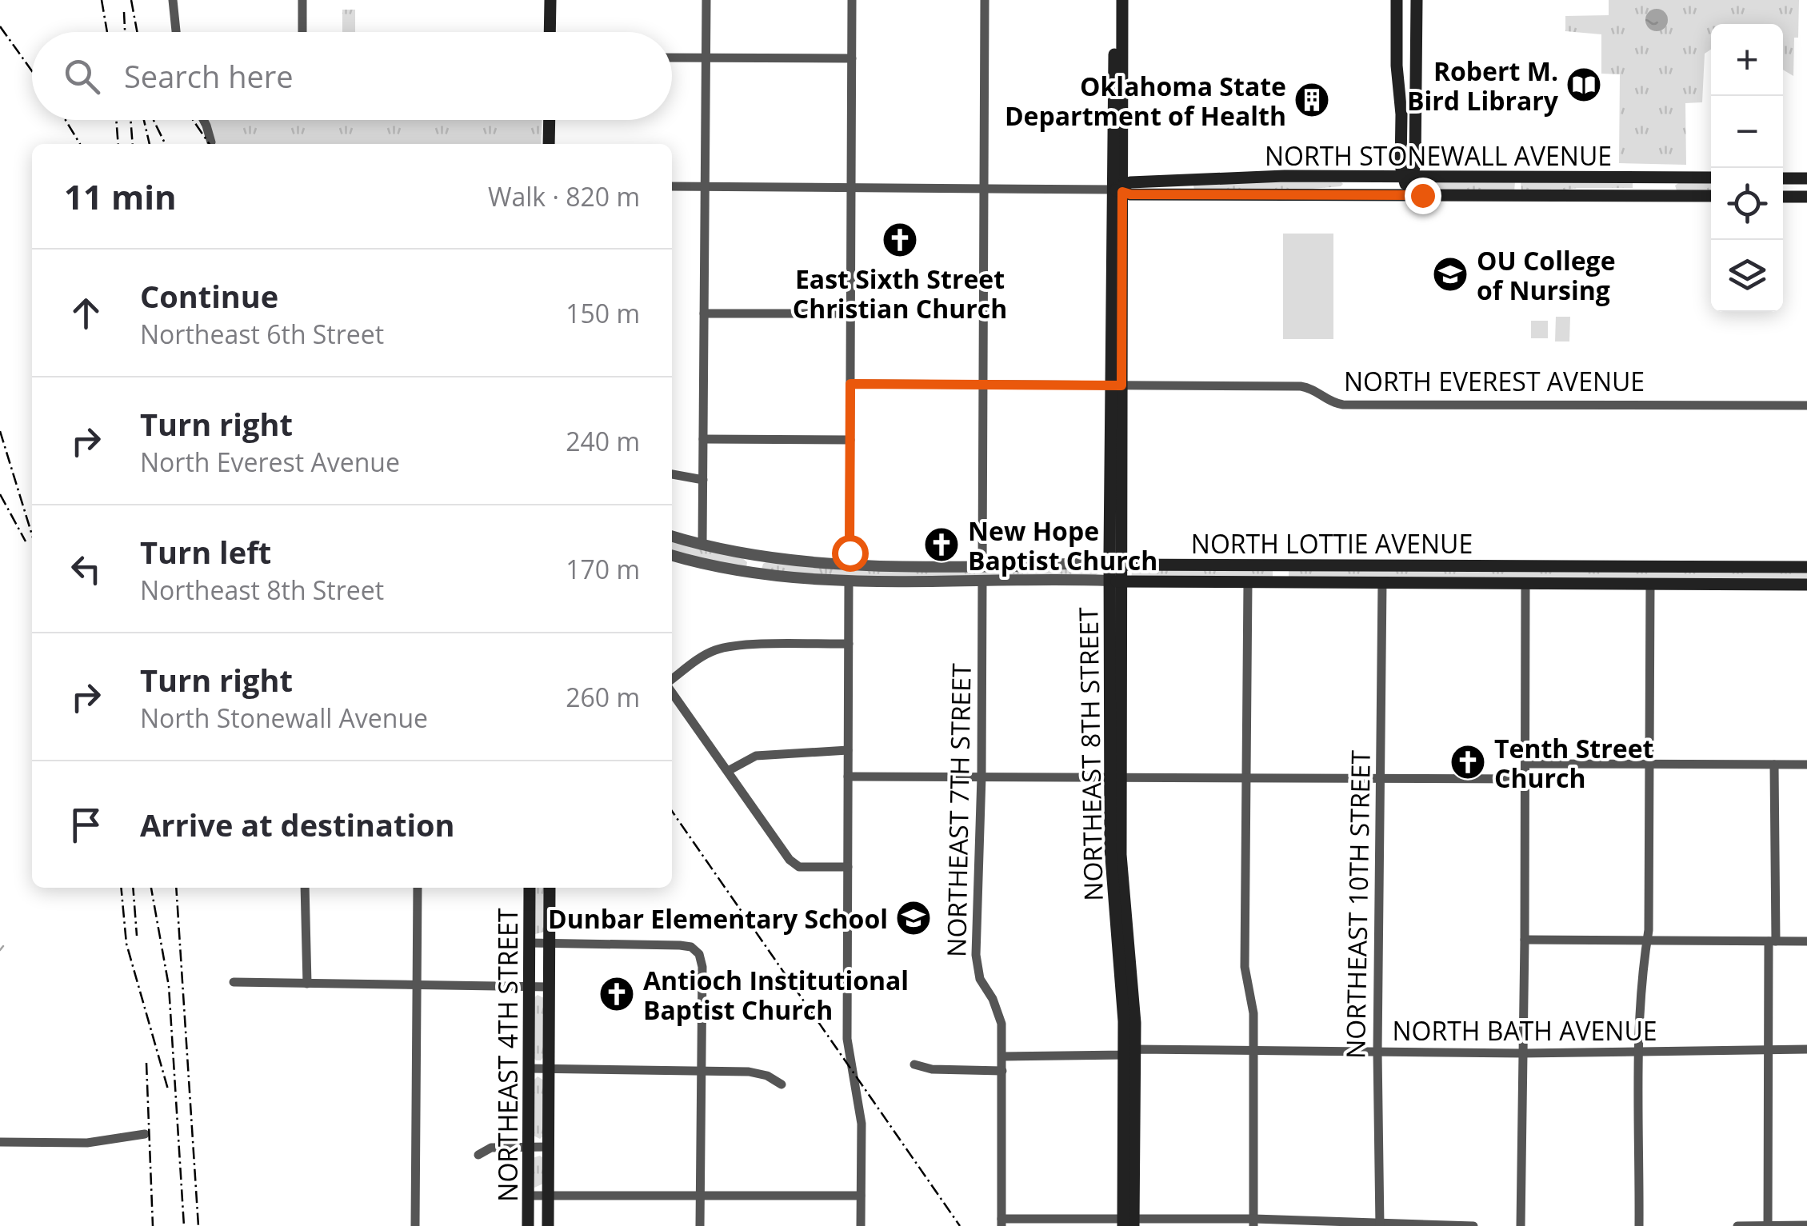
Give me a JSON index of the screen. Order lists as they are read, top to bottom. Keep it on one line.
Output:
{"streets":{"main road":["NORTH STONEWALL AVENUE","NORTH LOTTIE AVENUE","NORTHEAST 8TH STREET","NORTHEAST 4TH STREET"],"street":["NORTH EVEREST AVENUE","NORTHEAST 7TH STREET","NORTHEAST 10TH STREET","NORTH BATH AVENUE"]},"crossings":[["NORTH STONEWALL AVENUE","NORTHEAST 8TH STREET"],["NORTH EVEREST AVENUE","NORTHEAST 8TH STREET"],["NORTH LOTTIE AVENUE","NORTHEAST 8TH STREET"],["NORTH LOTTIE AVENUE","NORTHEAST 7TH STREET"],["NORTH LOTTIE AVENUE","NORTHEAST 10TH STREET"],["NORTHEAST 8TH STREET","NORTH BATH AVENUE"],["NORTHEAST 7TH STREET","NORTH BATH AVENUE"],["NORTHEAST 10TH STREET","NORTH BATH AVENUE"]],"places":{"library":["Robert M. Bird Library"],"building":["Oklahoma State Department of Health"],"church":["East Sixth Street Christian Church","New Hope Baptist Church","Tenth Street Church","Antioch Institutional Baptist Church"],"school or university":["OU College of Nursing","Dunbar Elementary School"]},"page":{"map_buttons":["+","−"],"search":"Search here","heading":["11 min","Walk · 820 m"],"list":[["Continue","Northeast 6th Street","150 m"],["Turn right","North Everest Avenue","240 m"],["Turn left","Northeast 8th Street","170 m"],["Turn right","North Stonewall Avenue","260 m"],"Arrive at destination"]}}
